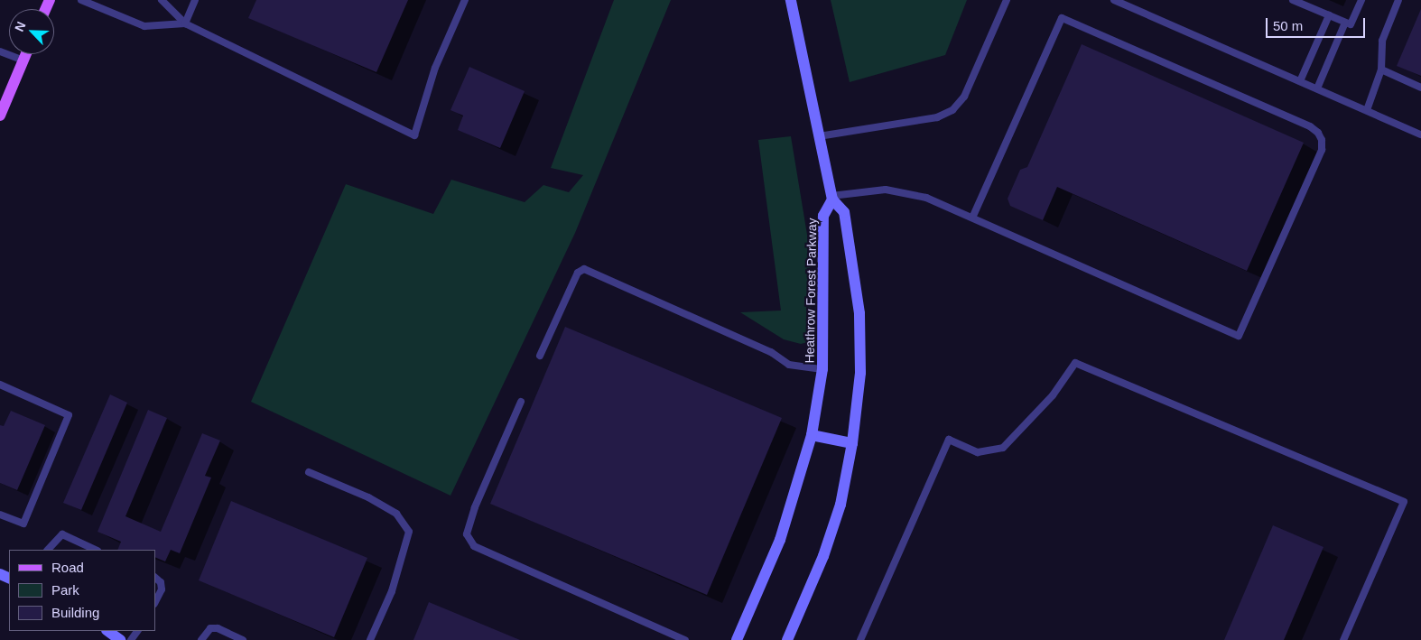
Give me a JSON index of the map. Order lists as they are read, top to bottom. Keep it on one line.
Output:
{"streets":{"street":["Heathrow Forest Parkway"]},"legend":["Road","Park","Building"],"scale_bar":"50 m","north":"top left"}
